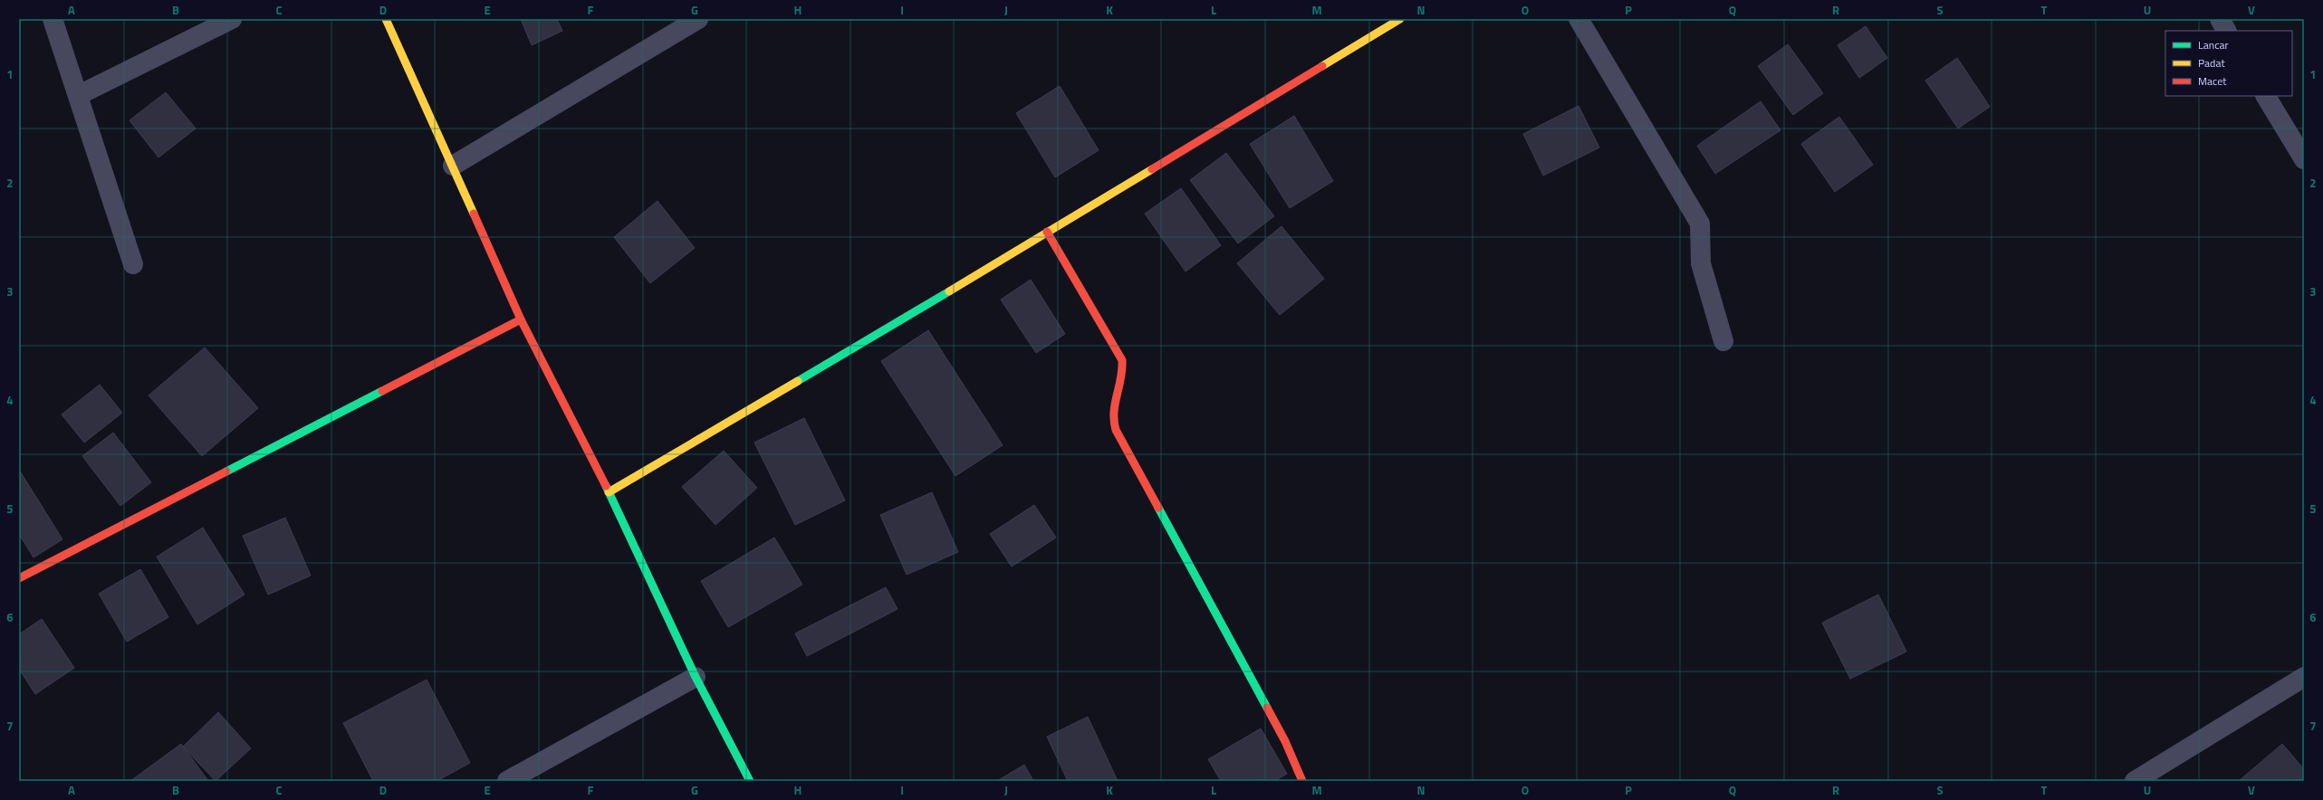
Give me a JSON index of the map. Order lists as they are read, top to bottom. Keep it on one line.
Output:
{"legend":["Lancar","Padat","Macet"],"grid":{"columns":["A","B","C","D","E","F","G","H","I","J","K","L","M","N","O","P","Q","R","S","T","U","V"],"rows":["1","2","3","4","5","6","7"]}}
